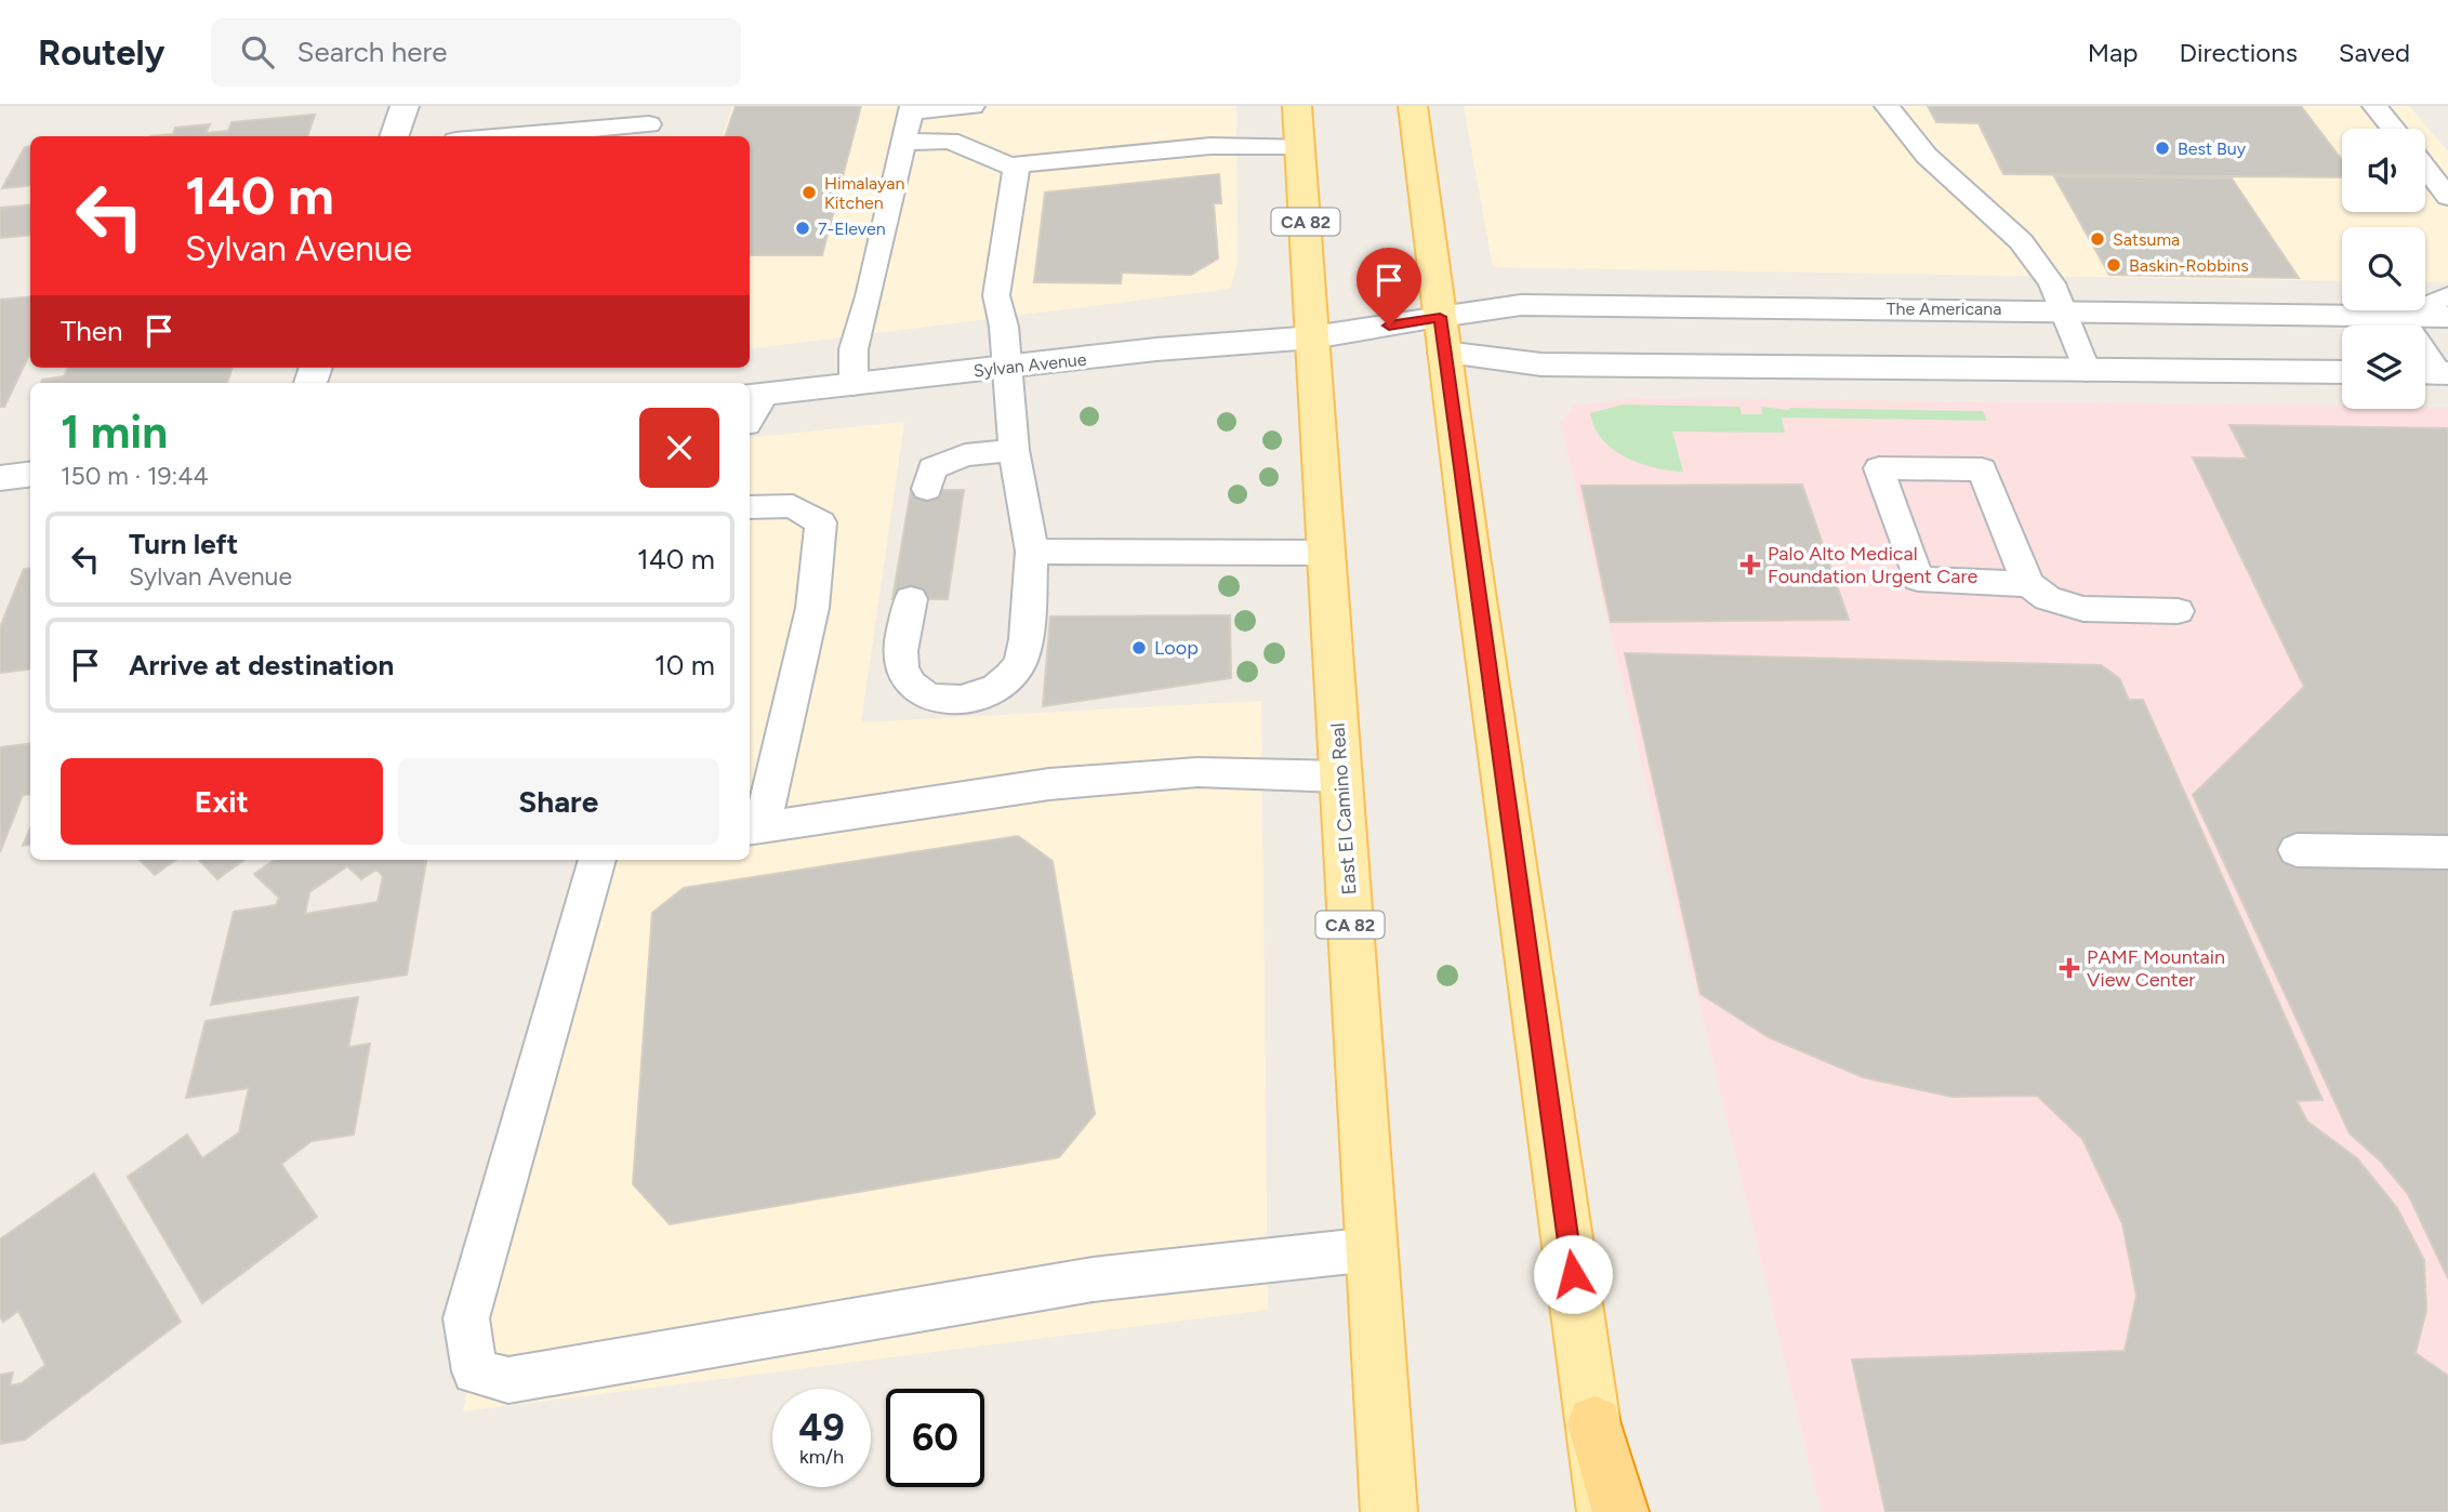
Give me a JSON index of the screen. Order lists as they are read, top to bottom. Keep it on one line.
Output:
{"streets":{"main road":["CA 82","East El Camino Real"],"street":["The Americana","Sylvan Avenue"]},"crossings":[["The Americana","Sylvan Avenue"],["Sylvan Avenue","East El Camino Real"]],"places":{"other":["Best Buy","Himalayan Kitchen","7-Eleven","Satsuma","Baskin-Robbins","Loop"],"health":["Palo Alto Medical Foundation Urgent Care","PAMF Mountain View Center"]},"page":{"header":"Routely","search":"Search here","nav":["Map","Directions","Saved"],"turn":["140 m","Sylvan Avenue"],"then":"Then","heading":["1 min","150 m · 19:44"],"list":[{"name":"Turn left","note":"Sylvan Avenue","value":"140 m"},{"name":"Arrive at destination","value":"10 m"}],"buttons":["Exit","Share"],"speed":"49 km/h","limit":"60"}}
